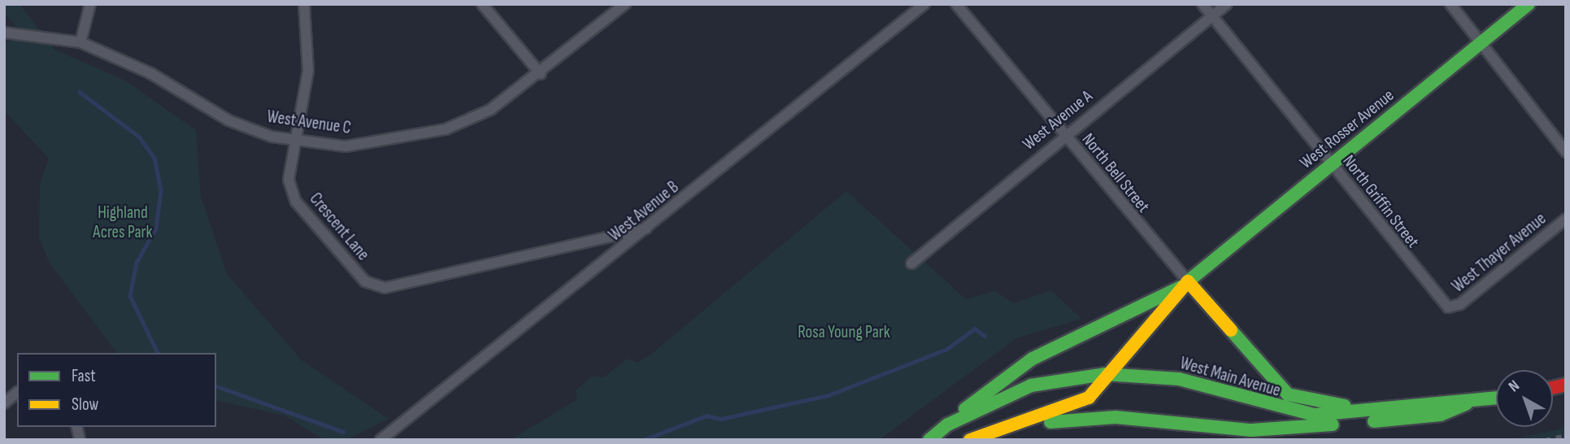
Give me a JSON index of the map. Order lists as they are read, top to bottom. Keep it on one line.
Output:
{"streets":{"main road":["West Rosser Avenue","West Main Avenue"],"street":["West Avenue A","West Avenue C","North Bell Street","North Griffin Street","West Avenue B","Crescent Lane","West Thayer Avenue"]},"crossings":[["West Avenue A","North Bell Street"],["West Avenue A","North Griffin Street"],["West Avenue C","Crescent Lane"],["West Rosser Avenue","North Bell Street"],["West Rosser Avenue","North Griffin Street"],["North Griffin Street","West Thayer Avenue"],["West Avenue B","Crescent Lane"]],"parks":["Highland Acres Park","Rosa Young Park"],"legend":["Fast","Slow"],"north":"top left"}
